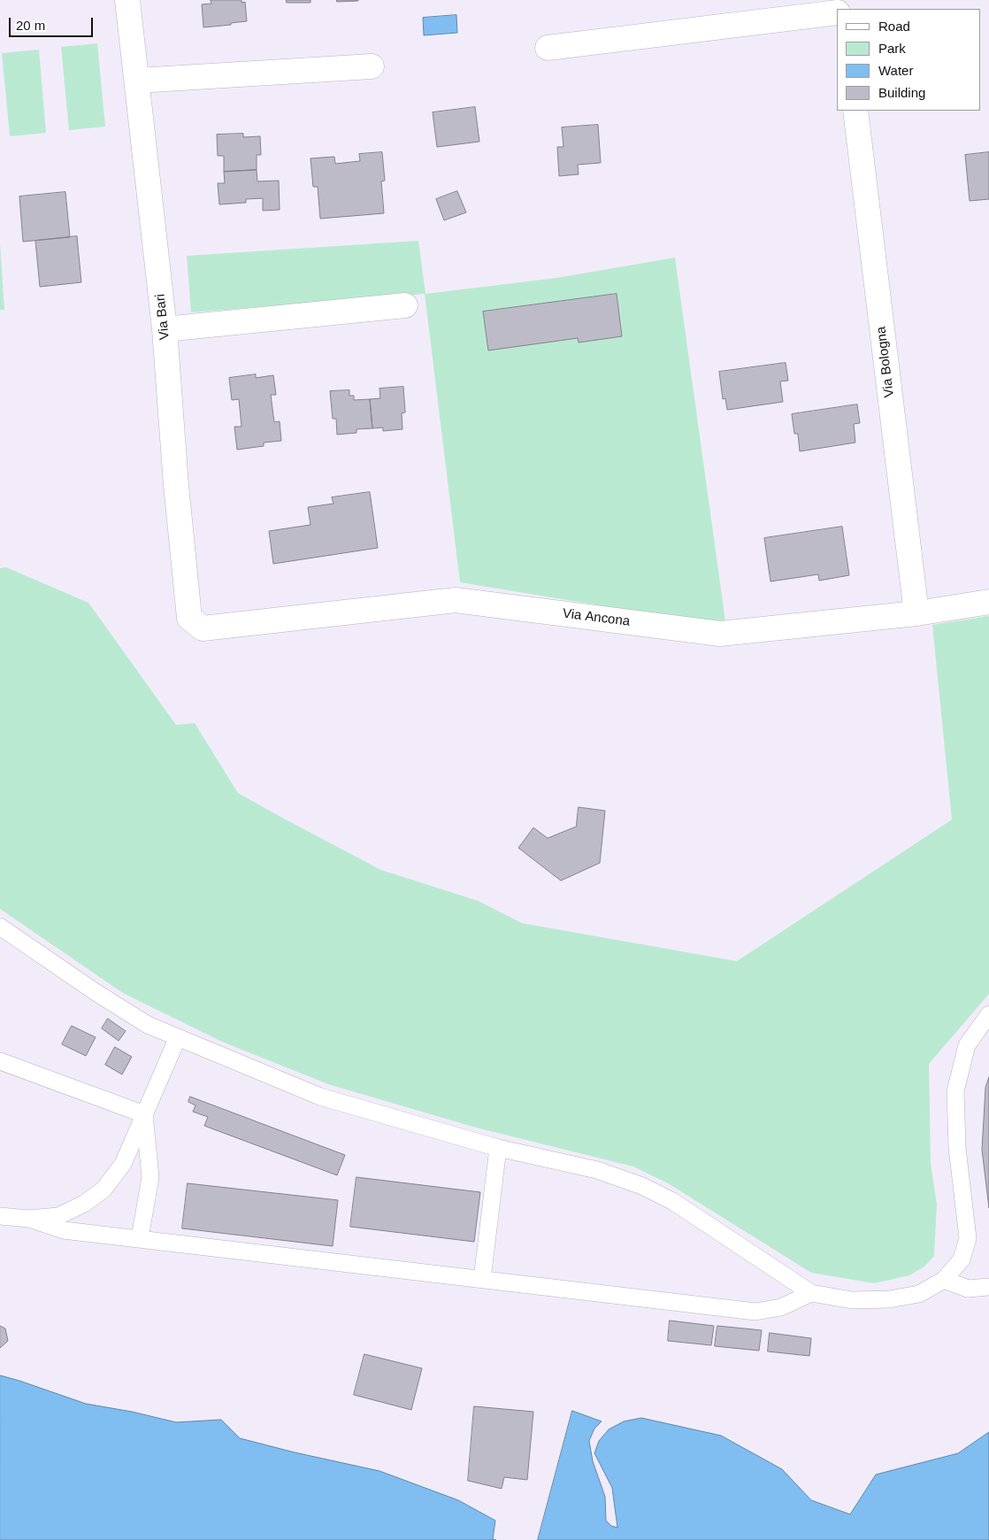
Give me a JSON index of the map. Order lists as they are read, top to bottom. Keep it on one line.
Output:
{"streets":{"street":["Via Bari","Via Bologna","Via Ancona"]},"crossings":[["Via Bari","Via Ancona"],["Via Bologna","Via Ancona"]],"legend":["Road","Park","Water","Building"],"scale_bar":"20 m"}
